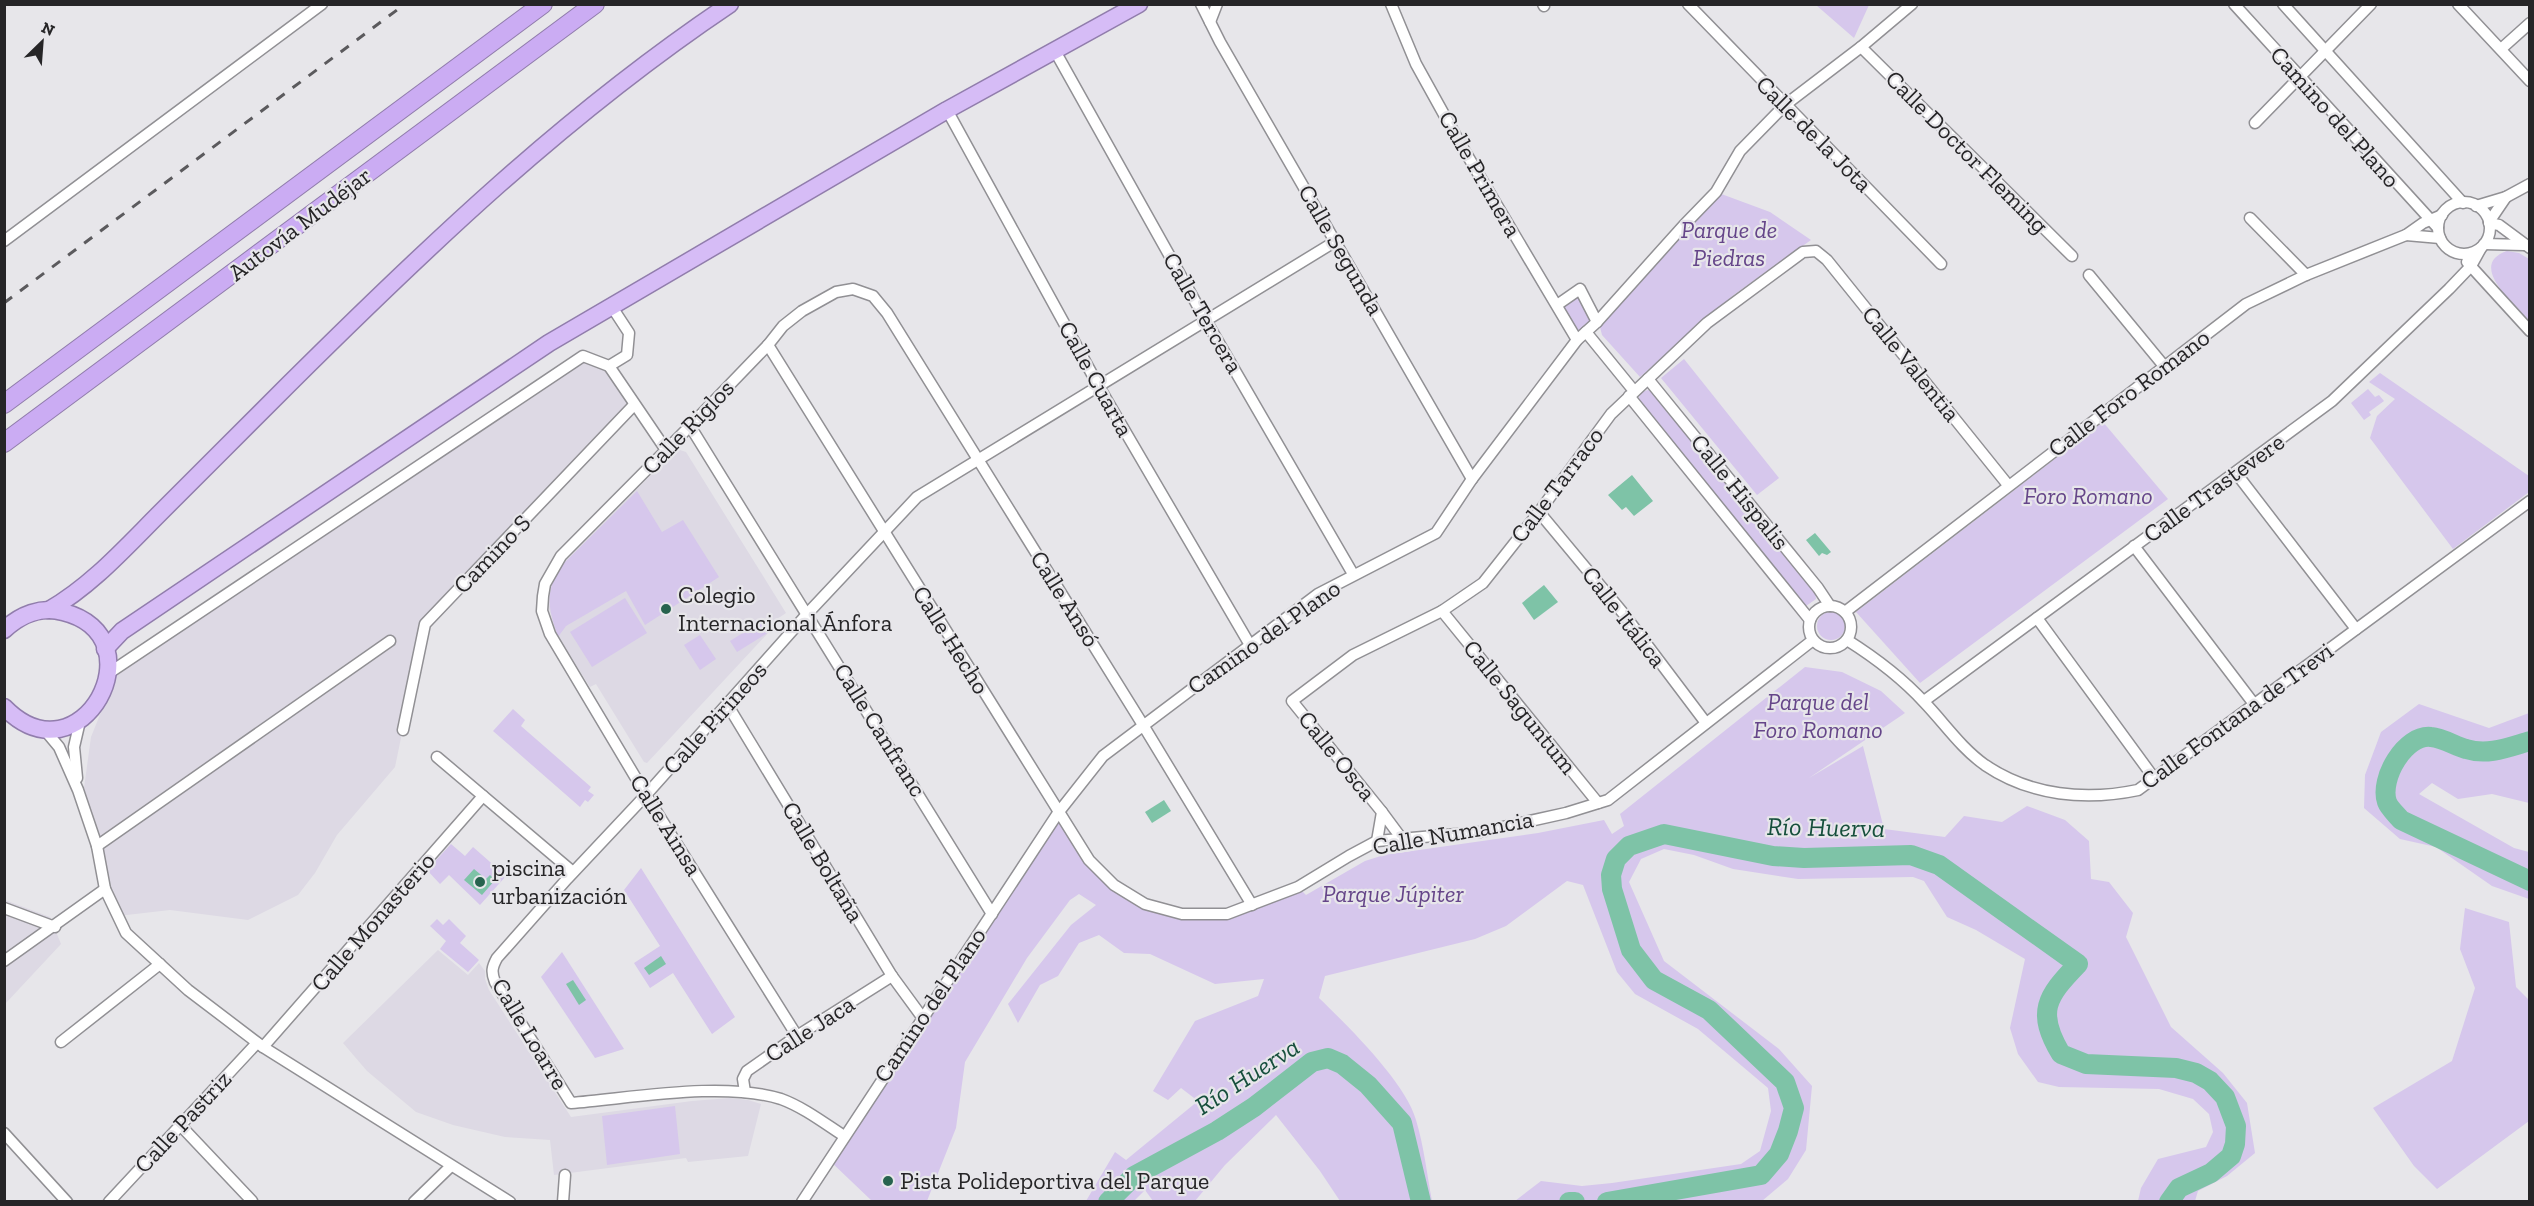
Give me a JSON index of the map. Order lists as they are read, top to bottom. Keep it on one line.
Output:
{"streets":{"highway":["Autovía Mudéjar"],"street":["Camino del Plano","Calle de la Jota","Calle Doctor Fleming","Calle Primera","Calle Segunda","Calle Tercera","Calle Valentia","Calle Cuarta","Calle Foro Romano","Calle Riglos","Calle Tarraco","Calle Trastevere","Calle Hispalis","Camino S","Calle Ansó","Calle Itálica","Calle Hecho","Calle Saguntum","Calle Fontana de Trevi","Calle Pirineos","Calle Canfranc","Calle Osca","Calle Ainsa","Calle Numancia","Calle Boltaña","Calle Monasterio","Calle Jaca","Calle Loarre","Calle Pastriz"]},"crossings":[["Camino del Plano","Calle de la Jota"],["Camino del Plano","Calle Doctor Fleming"],["Camino del Plano","Calle Primera"],["Camino del Plano","Calle Segunda"],["Camino del Plano","Calle Tercera"],["Camino del Plano","Calle Cuarta"],["Camino del Plano","Calle Foro Romano"],["Camino del Plano","Calle Trastevere"],["Camino del Plano","Calle Hispalis"],["Camino del Plano","Calle Ansó"],["Camino del Plano","Calle Hecho"],["Camino del Plano","Calle Canfranc"],["Camino del Plano","Calle Numancia"],["Camino del Plano","Calle Boltaña"],["Camino del Plano","Calle Jaca"],["Calle Segunda","Calle Pirineos"],["Calle Tercera","Calle Pirineos"],["Calle Valentia","Calle Foro Romano"],["Calle Valentia","Calle Tarraco"],["Calle Cuarta","Calle Pirineos"],["Calle Foro Romano","Calle Trastevere"],["Calle Foro Romano","Calle Hispalis"],["Calle Foro Romano","Calle Fontana de Trevi"],["Calle Foro Romano","Calle Numancia"],["Calle Riglos","Calle Ansó"],["Calle Riglos","Calle Hecho"],["Calle Riglos","Calle Canfranc"],["Calle Riglos","Calle Ainsa"],["Calle Tarraco","Calle Hispalis"],["Calle Tarraco","Calle Itálica"],["Calle Tarraco","Calle Saguntum"],["Calle Tarraco","Calle Osca"],["Calle Trastevere","Calle Fontana de Trevi"],["Calle Hispalis","Calle Fontana de Trevi"],["Calle Hispalis","Calle Numancia"],["Calle Ansó","Calle Pirineos"],["Calle Ansó","Calle Numancia"],["Calle Itálica","Calle Numancia"],["Calle Hecho","Calle Pirineos"],["Calle Hecho","Calle Numancia"],["Calle Saguntum","Calle Numancia"],["Calle Fontana de Trevi","Calle Numancia"],["Calle Pirineos","Calle Canfranc"],["Calle Pirineos","Calle Ainsa"],["Calle Pirineos","Calle Boltaña"],["Calle Pirineos","Calle Loarre"],["Calle Osca","Calle Numancia"],["Calle Ainsa","Calle Jaca"],["Calle Boltaña","Calle Jaca"],["Calle Monasterio","Calle Pastriz"],["Calle Jaca","Calle Loarre"]],"water":["Río Huerva"],"parks":["Parque de Piedras","Foro Romano","Parque del Foro Romano","Parque Júpiter"],"places":["Colegio Internacional Ánfora","piscina urbanización","Pista Polideportiva del Parque"],"north":"top right"}
